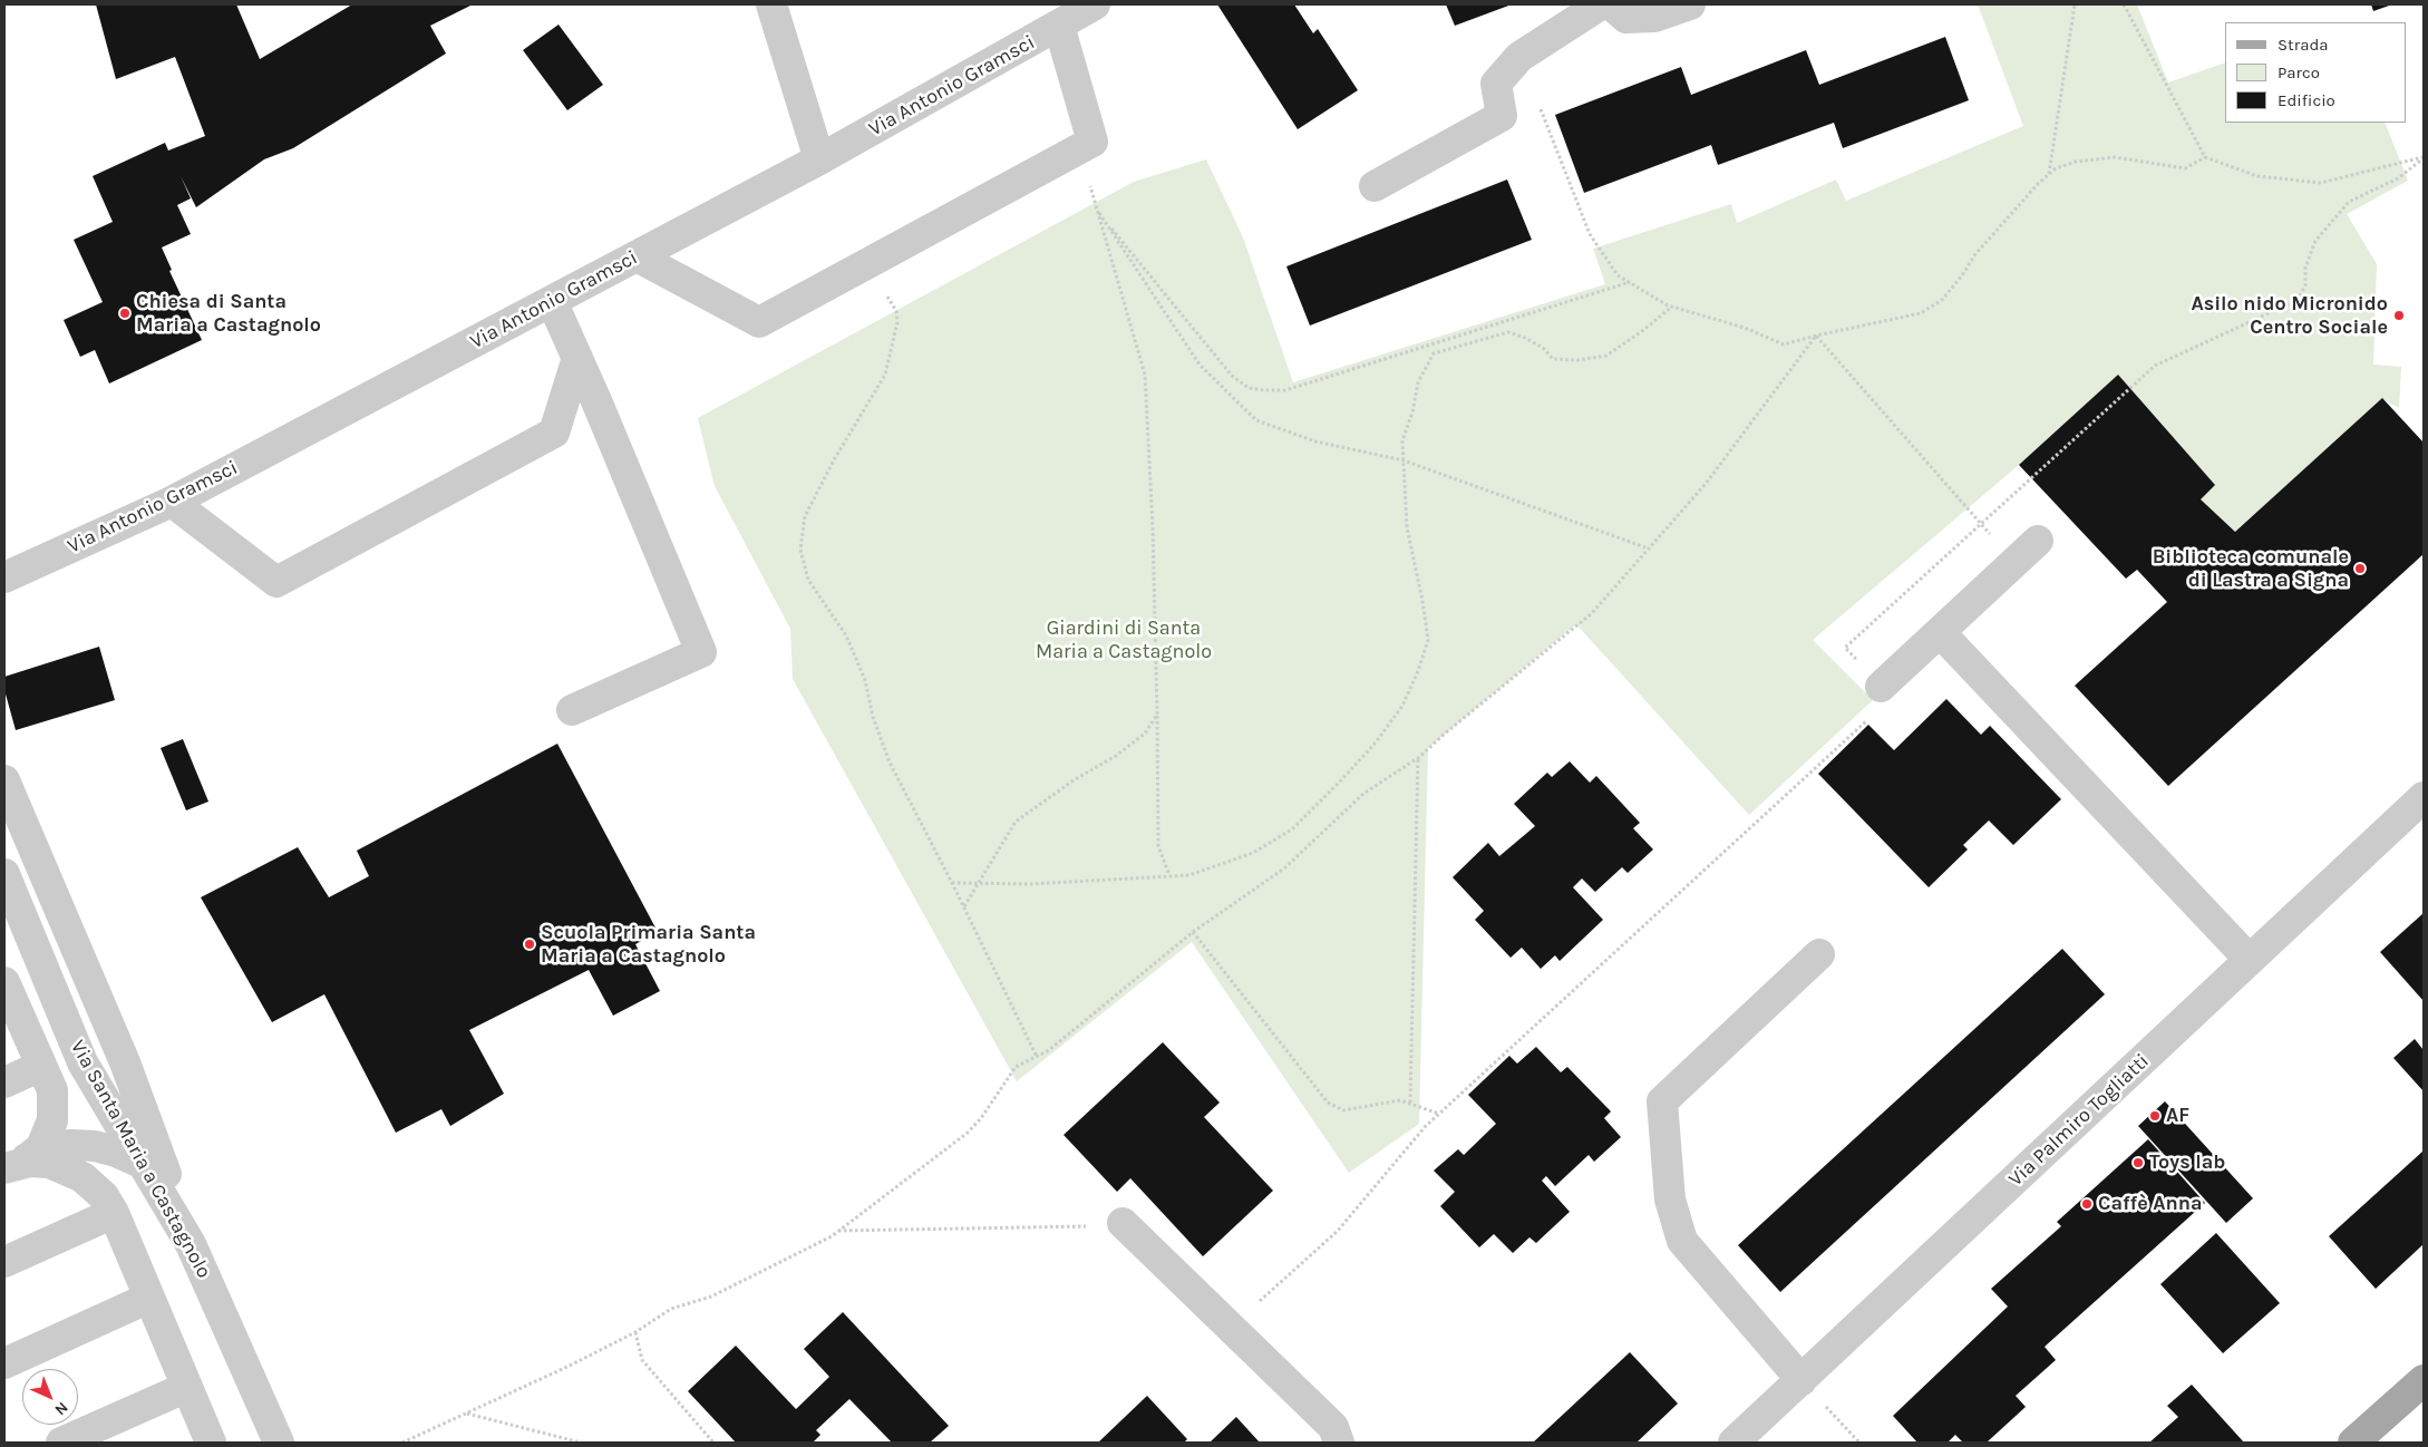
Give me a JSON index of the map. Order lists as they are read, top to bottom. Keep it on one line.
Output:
{"streets":{"street":["Via Antonio Gramsci","Via Palmiro Togliatti","Via Santa Maria a Castagnolo"]},"parks":["Giardini di Santa Maria a Castagnolo"],"places":["Chiesa di Santa Maria a Castagnolo","Asilo nido Micronido Centro Sociale","Biblioteca comunale di Lastra a Signa","Scuola Primaria Santa Maria a Castagnolo","AF","Toys lab","Caffè Anna"],"legend":["Strada","Parco","Edificio"],"north":"bottom right"}
